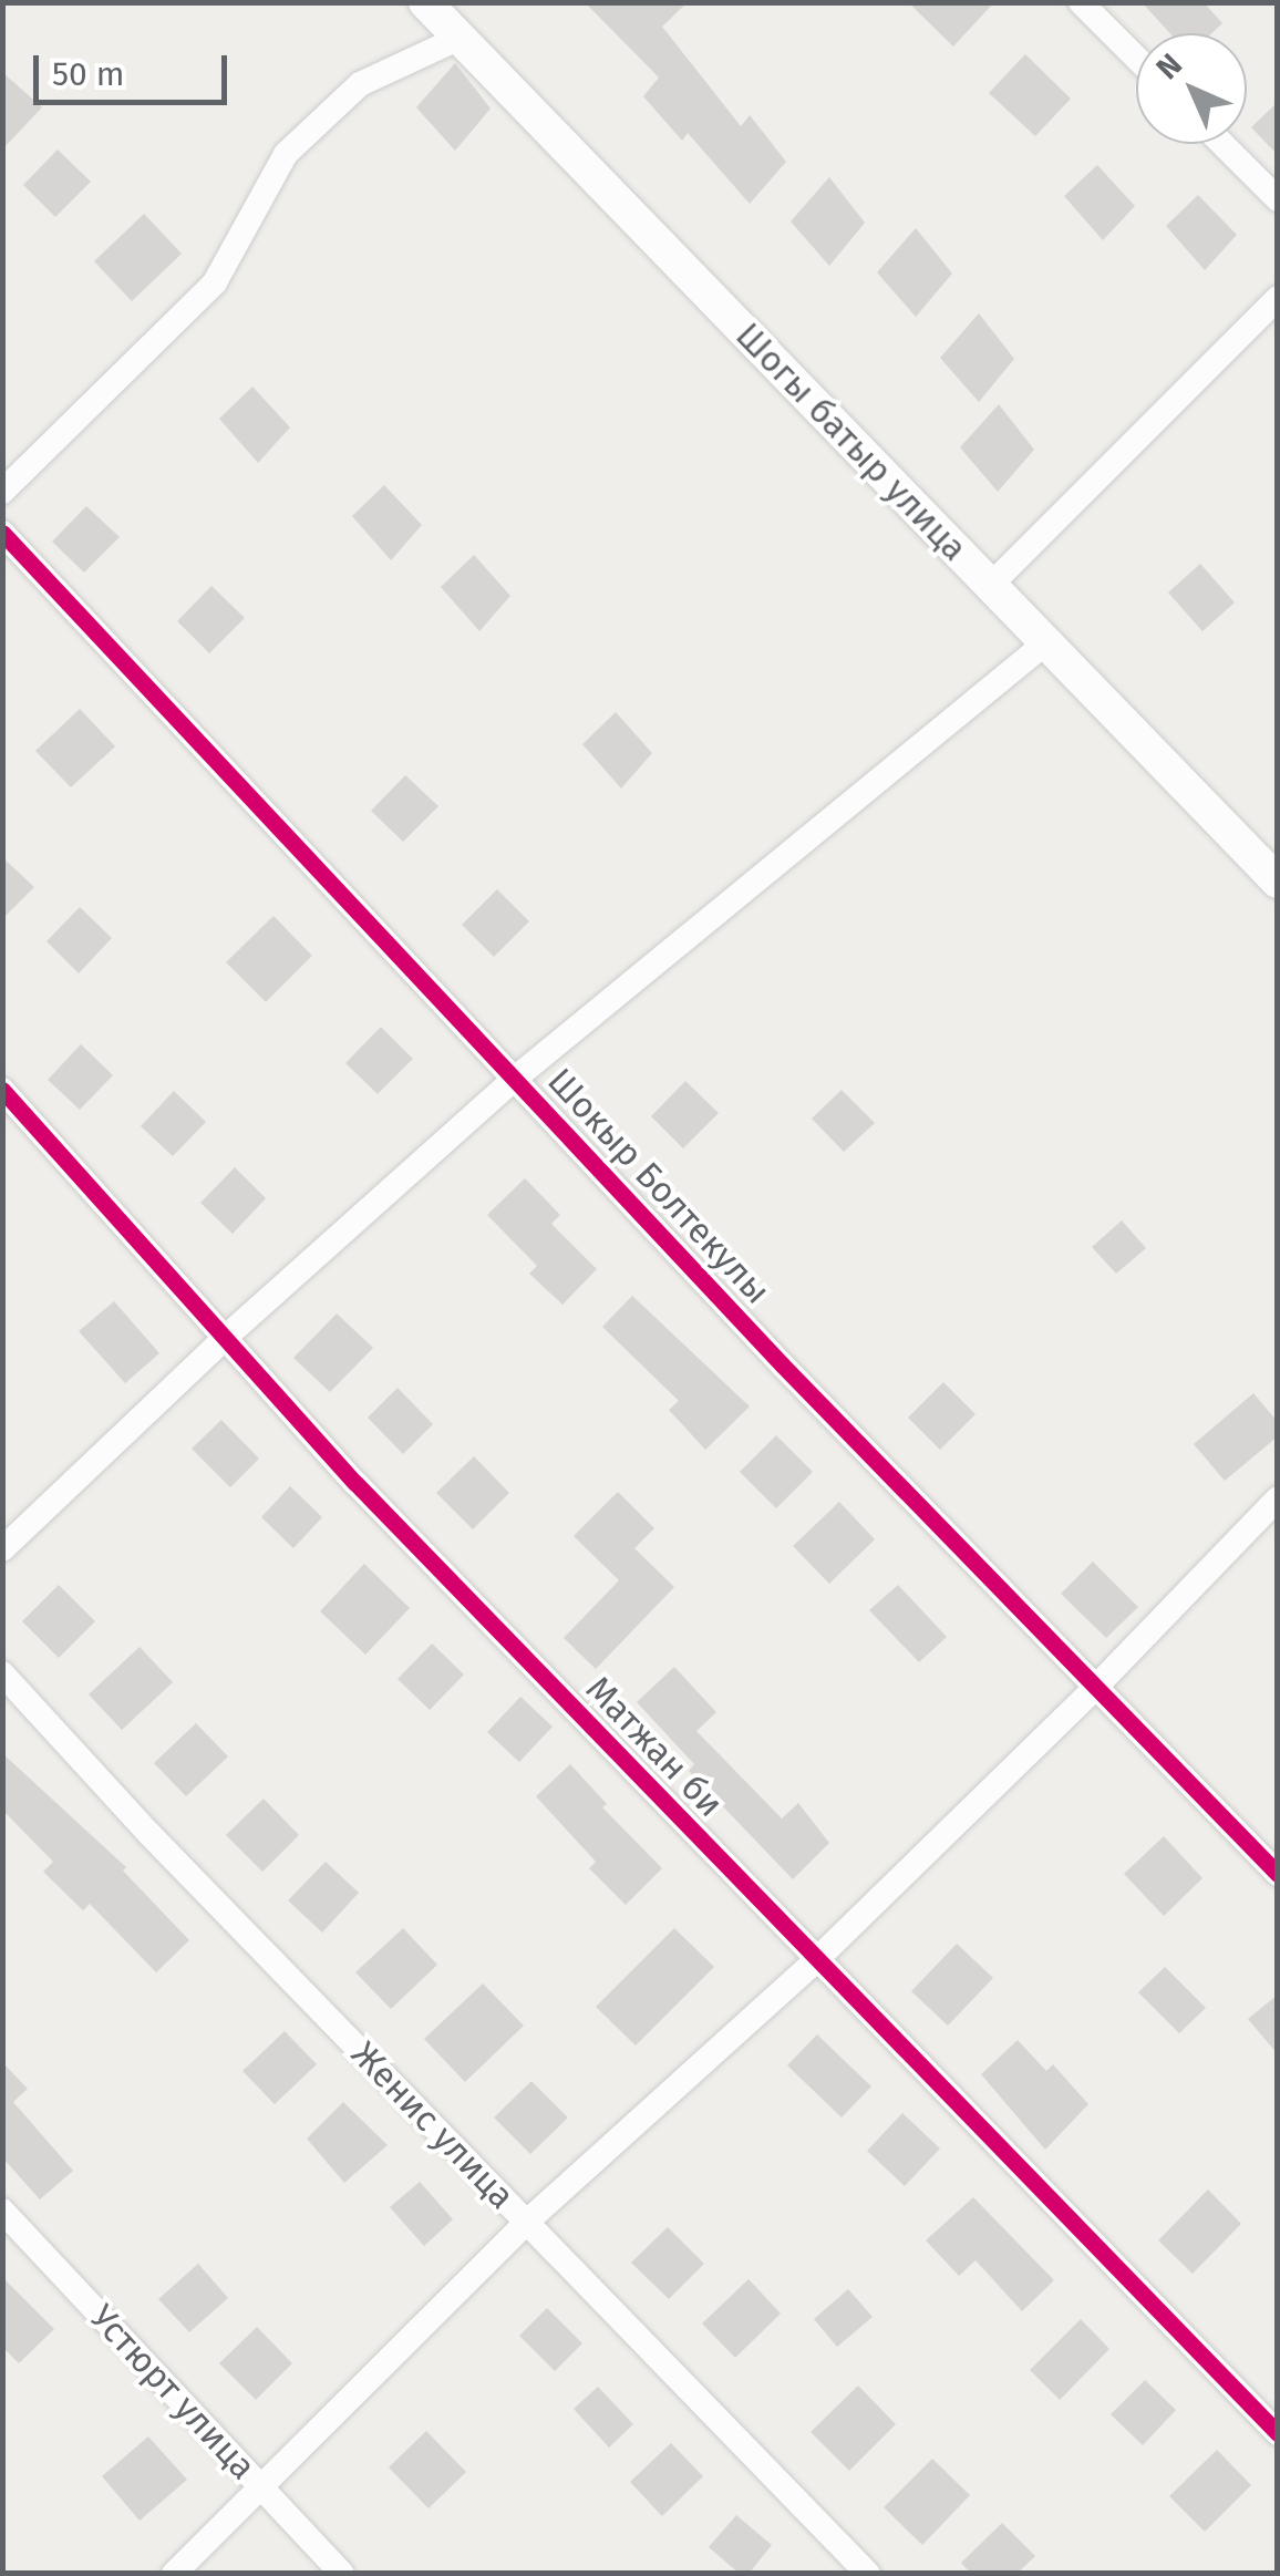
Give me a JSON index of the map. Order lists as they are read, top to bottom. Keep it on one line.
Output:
{"streets":{"street":["Шогы батыр улица","Шокыр Болтекулы","Матжан би","Женис улица","Устюрт улица"]},"scale_bar":"50 m","north":"top left"}
